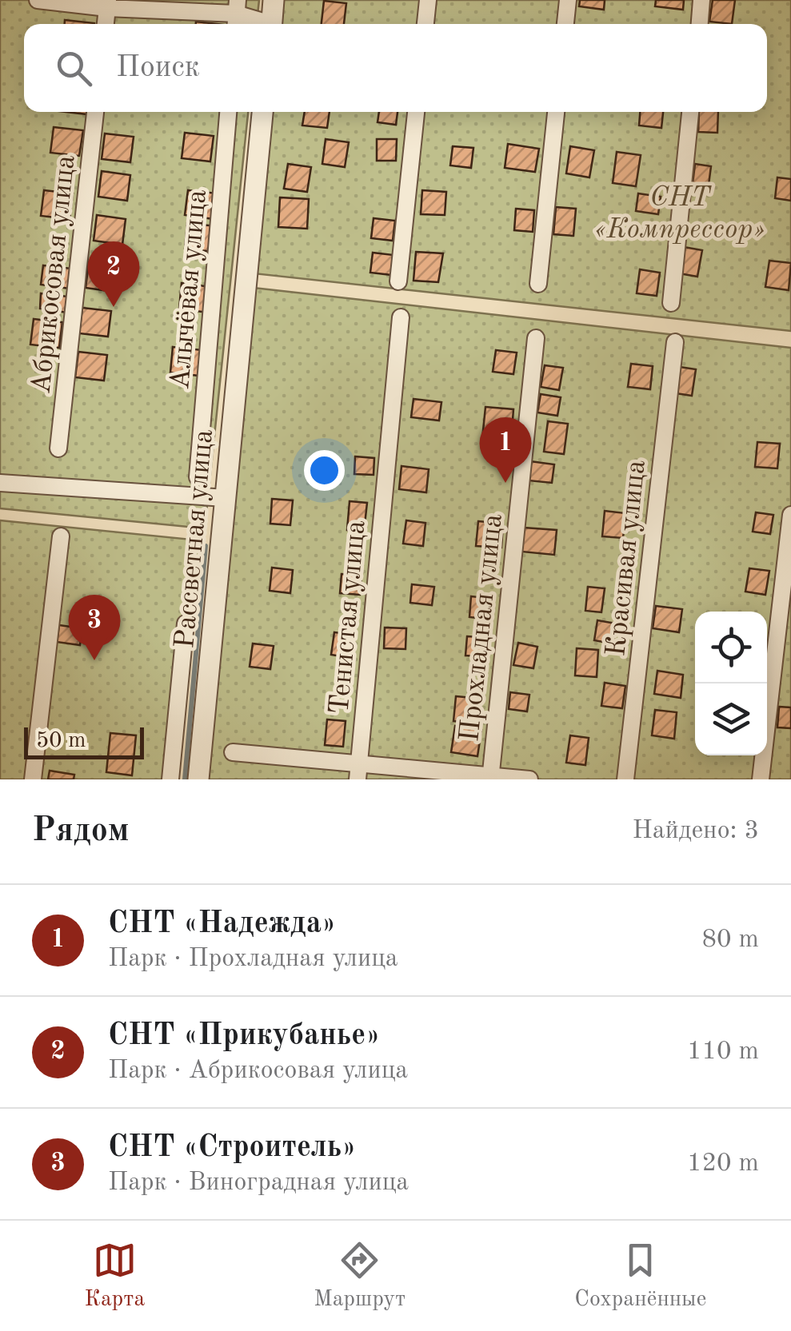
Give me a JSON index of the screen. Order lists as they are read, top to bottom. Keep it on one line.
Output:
{"streets":{"street":["Абрикосовая улица","Алычёвая улица","Рассветная улица","Красивая улица","Тенистая улица","Прохладная улица"]},"parks":["СНТ «Компрессор»"],"scale_bar":"50 m","page":{"search":"Поиск","pins":["2","1","3"],"scale":"50 m","heading":["Рядом","Найдено: 3"],"list":[{"mark":"1","name":"СНТ «Надежда»","note":"Парк · Прохладная улица","value":"80 m"},{"mark":"2","name":"СНТ «Прикубанье»","note":"Парк · Абрикосовая улица","value":"110 m"},{"mark":"3","name":"СНТ «Строитель»","note":"Парк · Виноградная улица","value":"120 m"}],"nav":["Карта","Маршрут","Сохранённые"]}}
